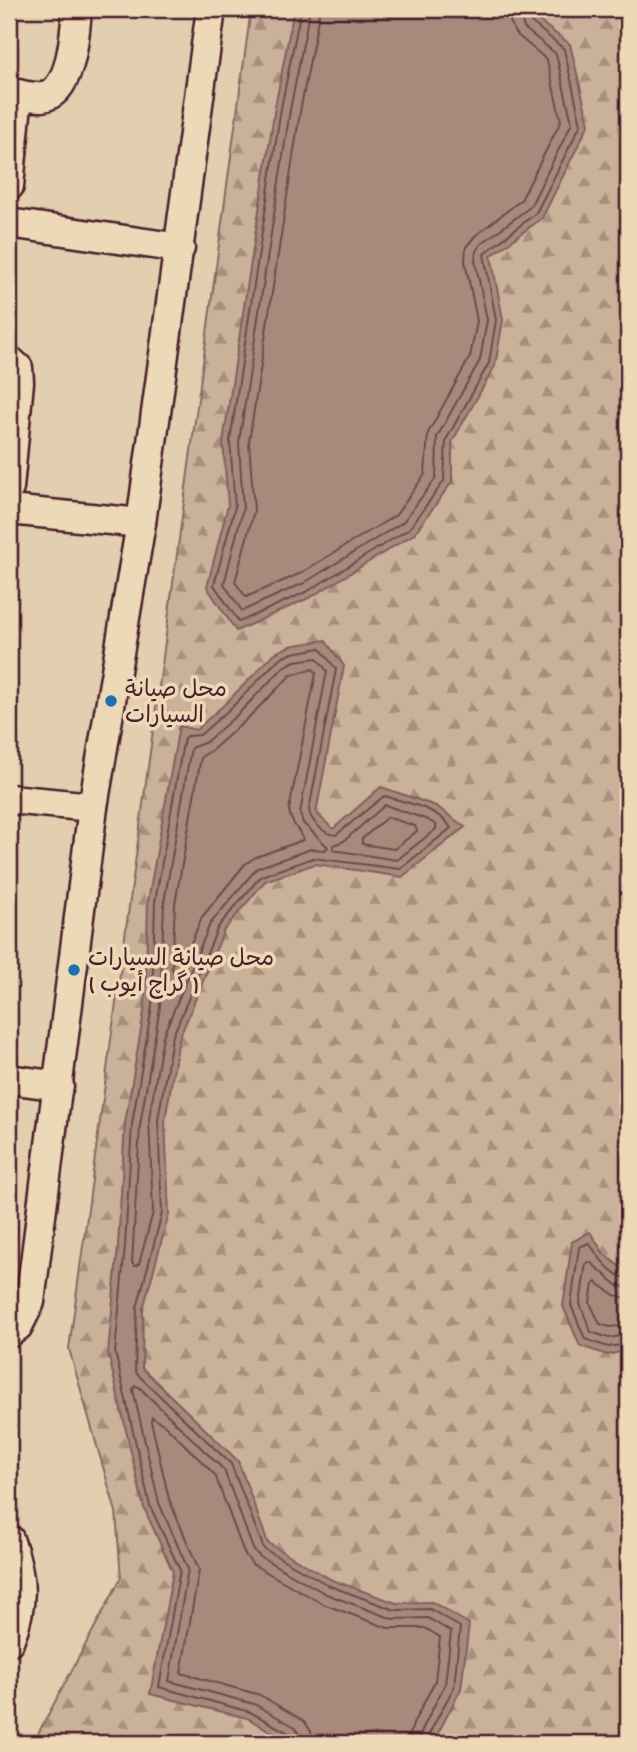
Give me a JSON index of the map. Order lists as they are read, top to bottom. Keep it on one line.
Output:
{"places":["محل صيانة السيارات","محل صيانة السيارات ( گراچ أيوب )"]}
